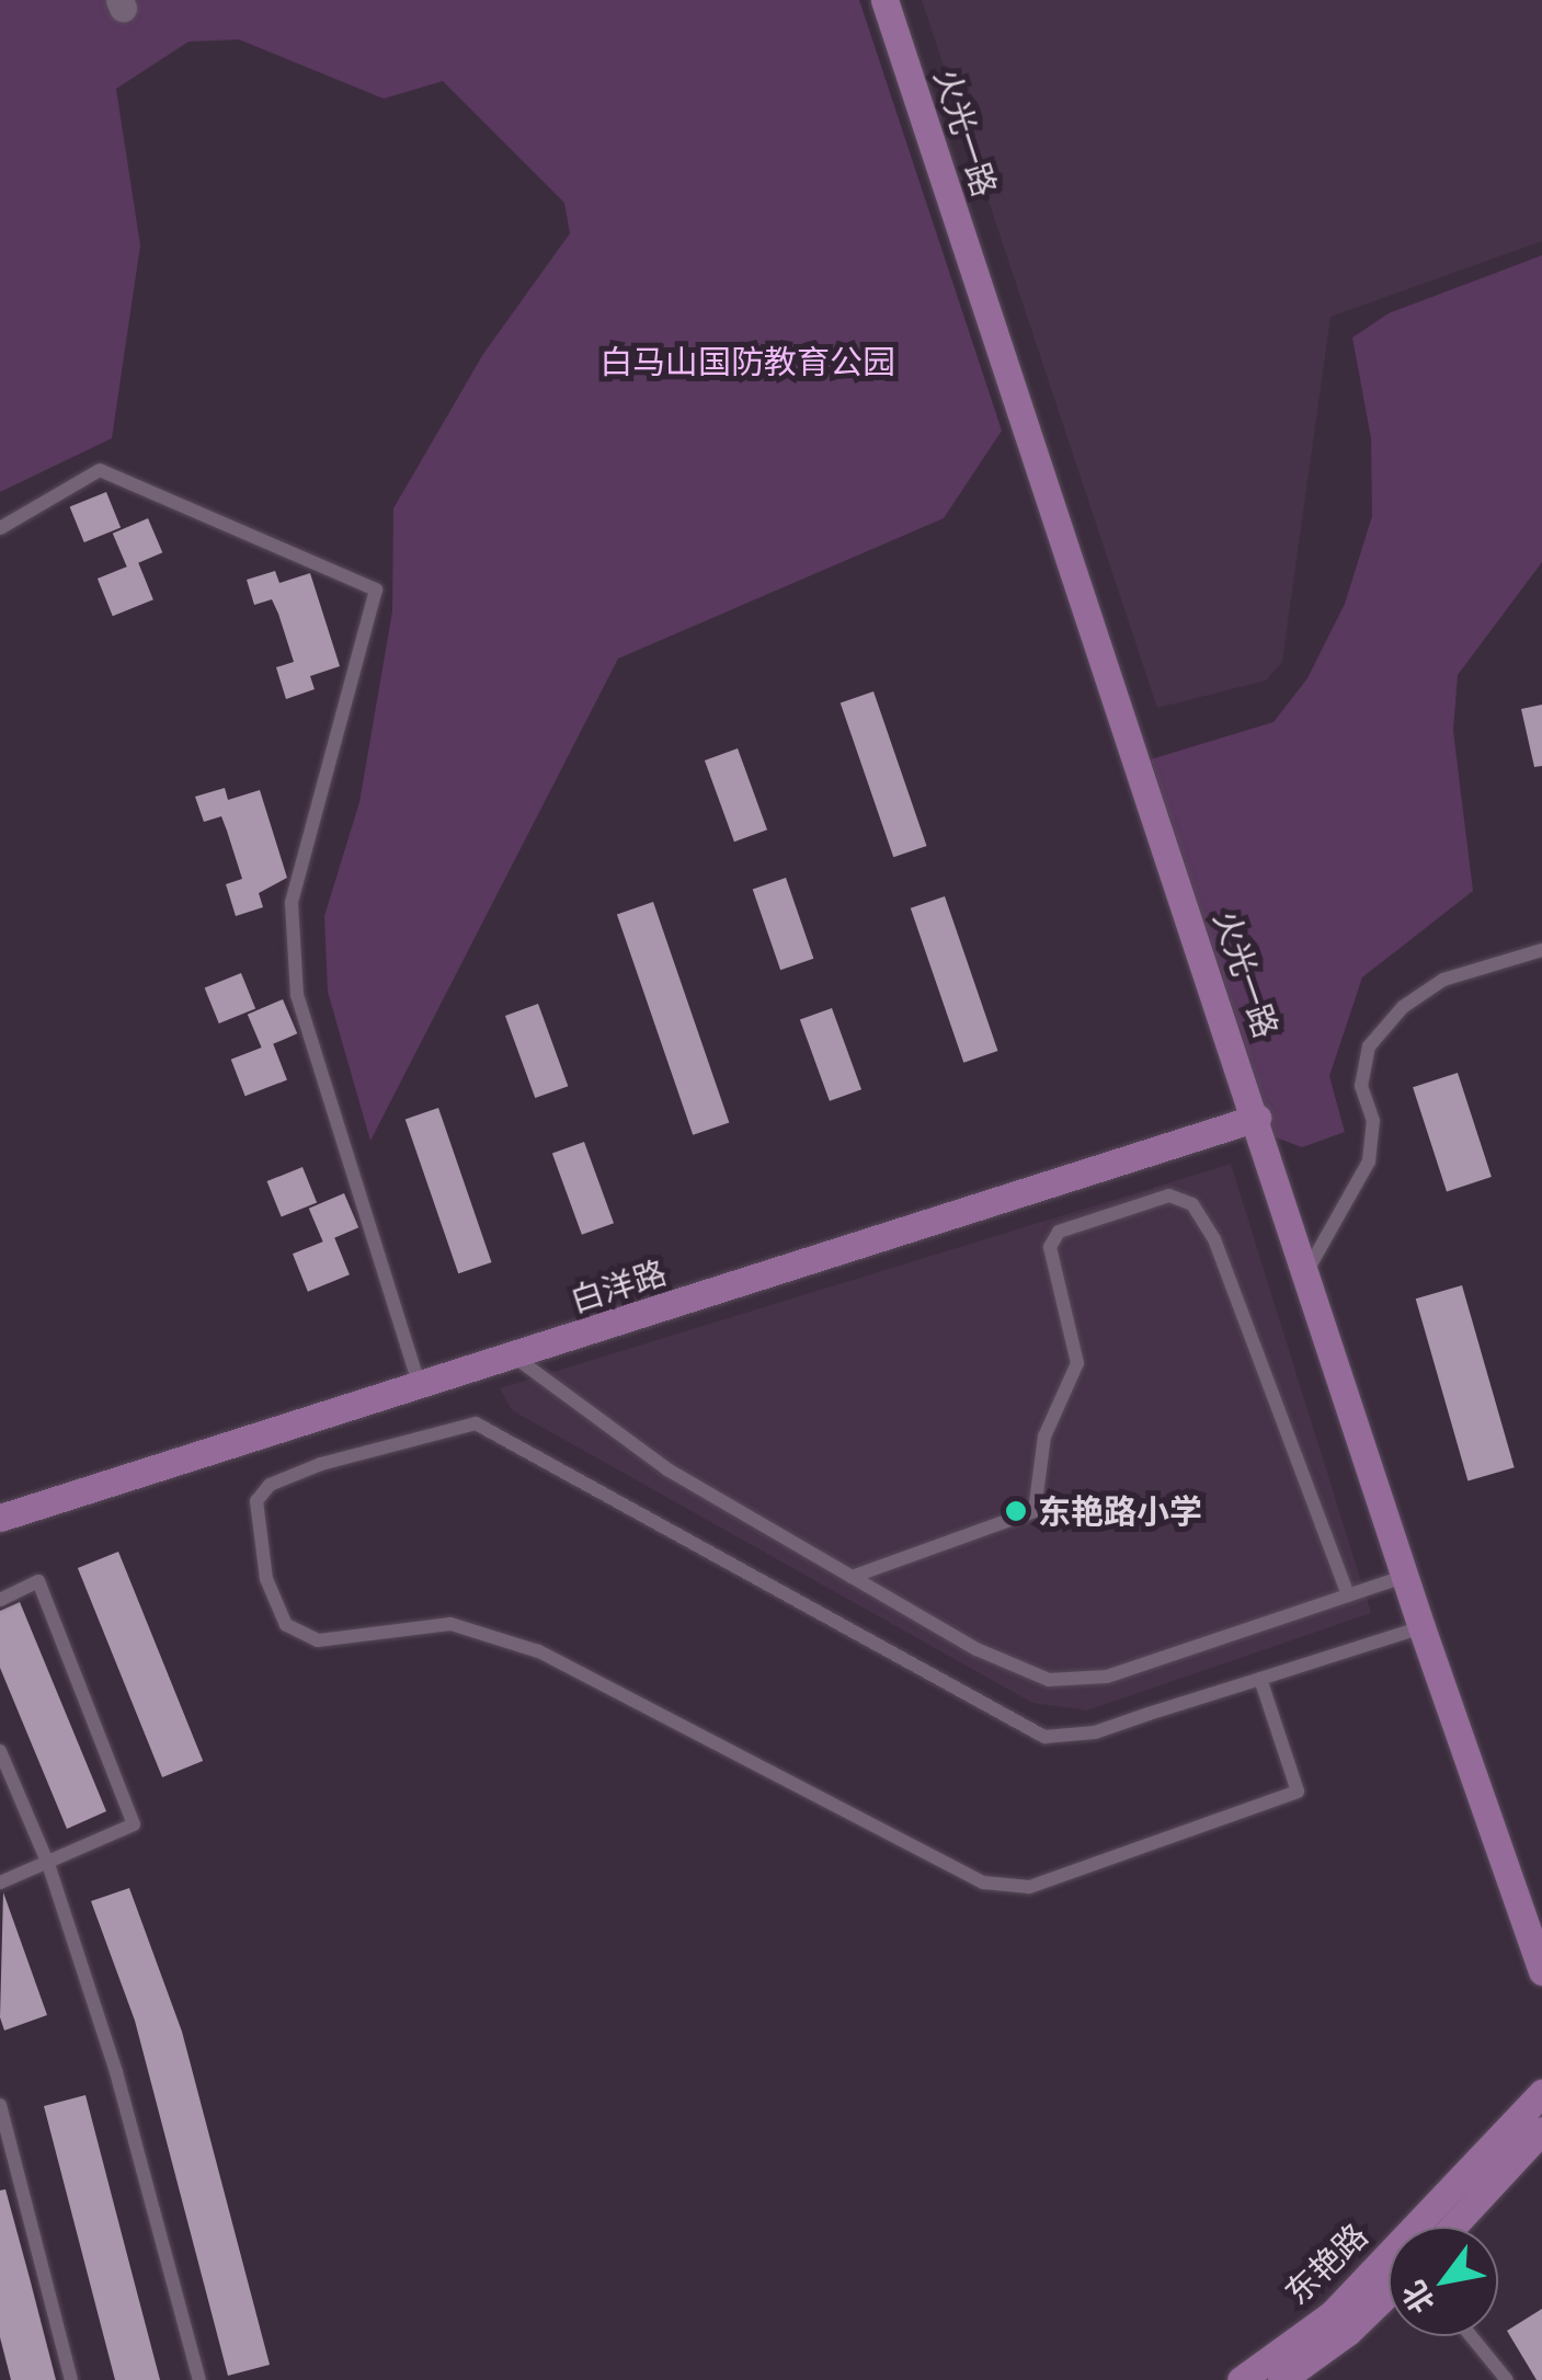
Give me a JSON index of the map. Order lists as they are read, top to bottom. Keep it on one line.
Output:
{"streets":{"street":["火光一路","白洋路","东艳路"]},"crossings":[["火光一路","白洋路"]],"parks":["白马山国防教育公园"],"places":["东艳路小学"],"north":"bottom left"}
